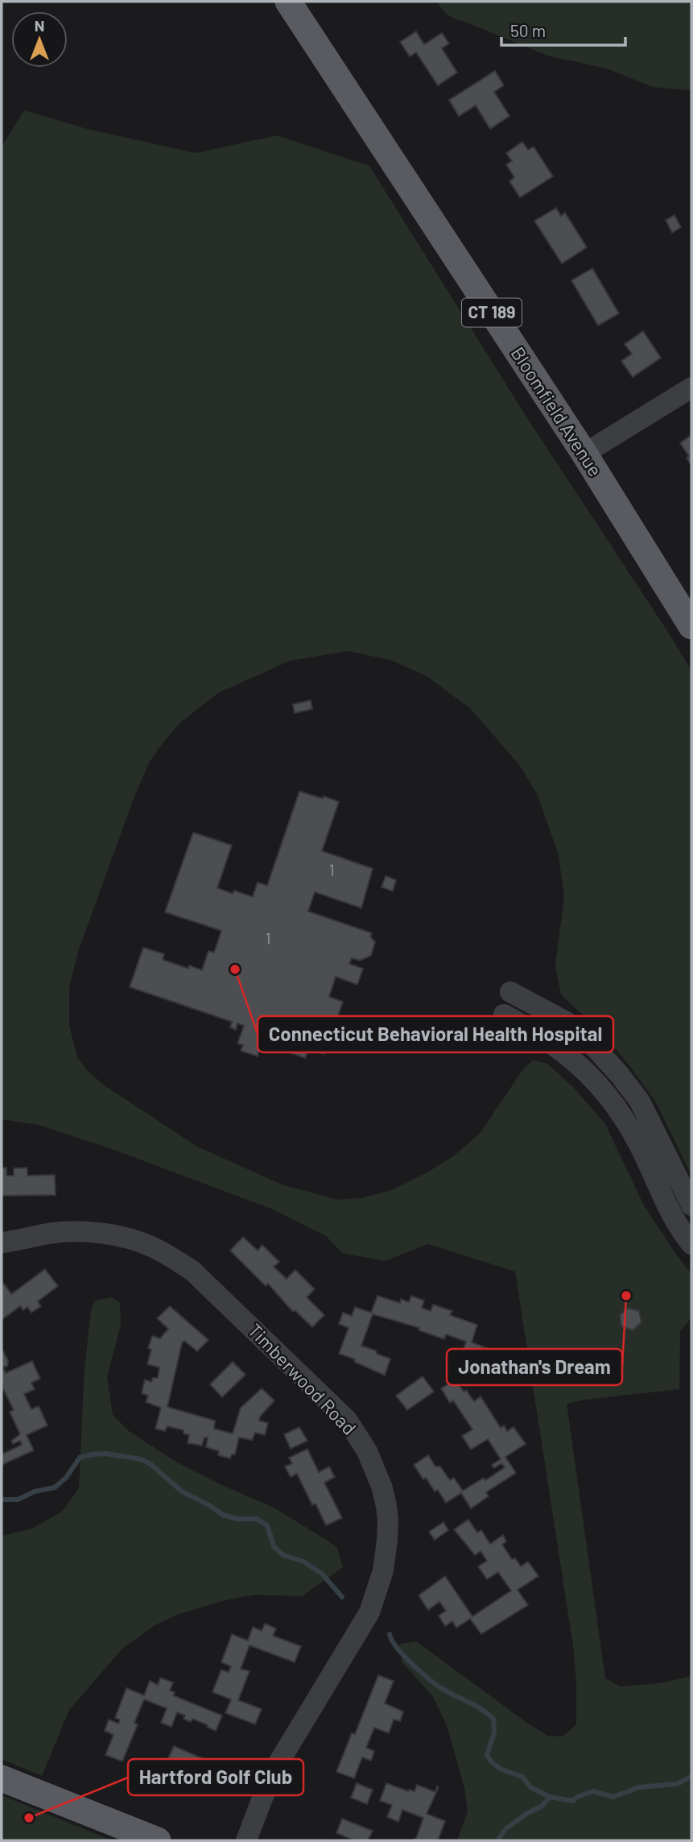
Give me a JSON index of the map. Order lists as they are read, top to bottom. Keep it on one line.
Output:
{"streets":{"main road":["CT 189","Bloomfield Avenue"],"street":["Timberwood Road"]},"places":["Connecticut Behavioral Health Hospital","Jonathan's Dream","Hartford Golf Club"],"house_numbers":["1","1"],"scale_bar":"50 m","north":"top"}
